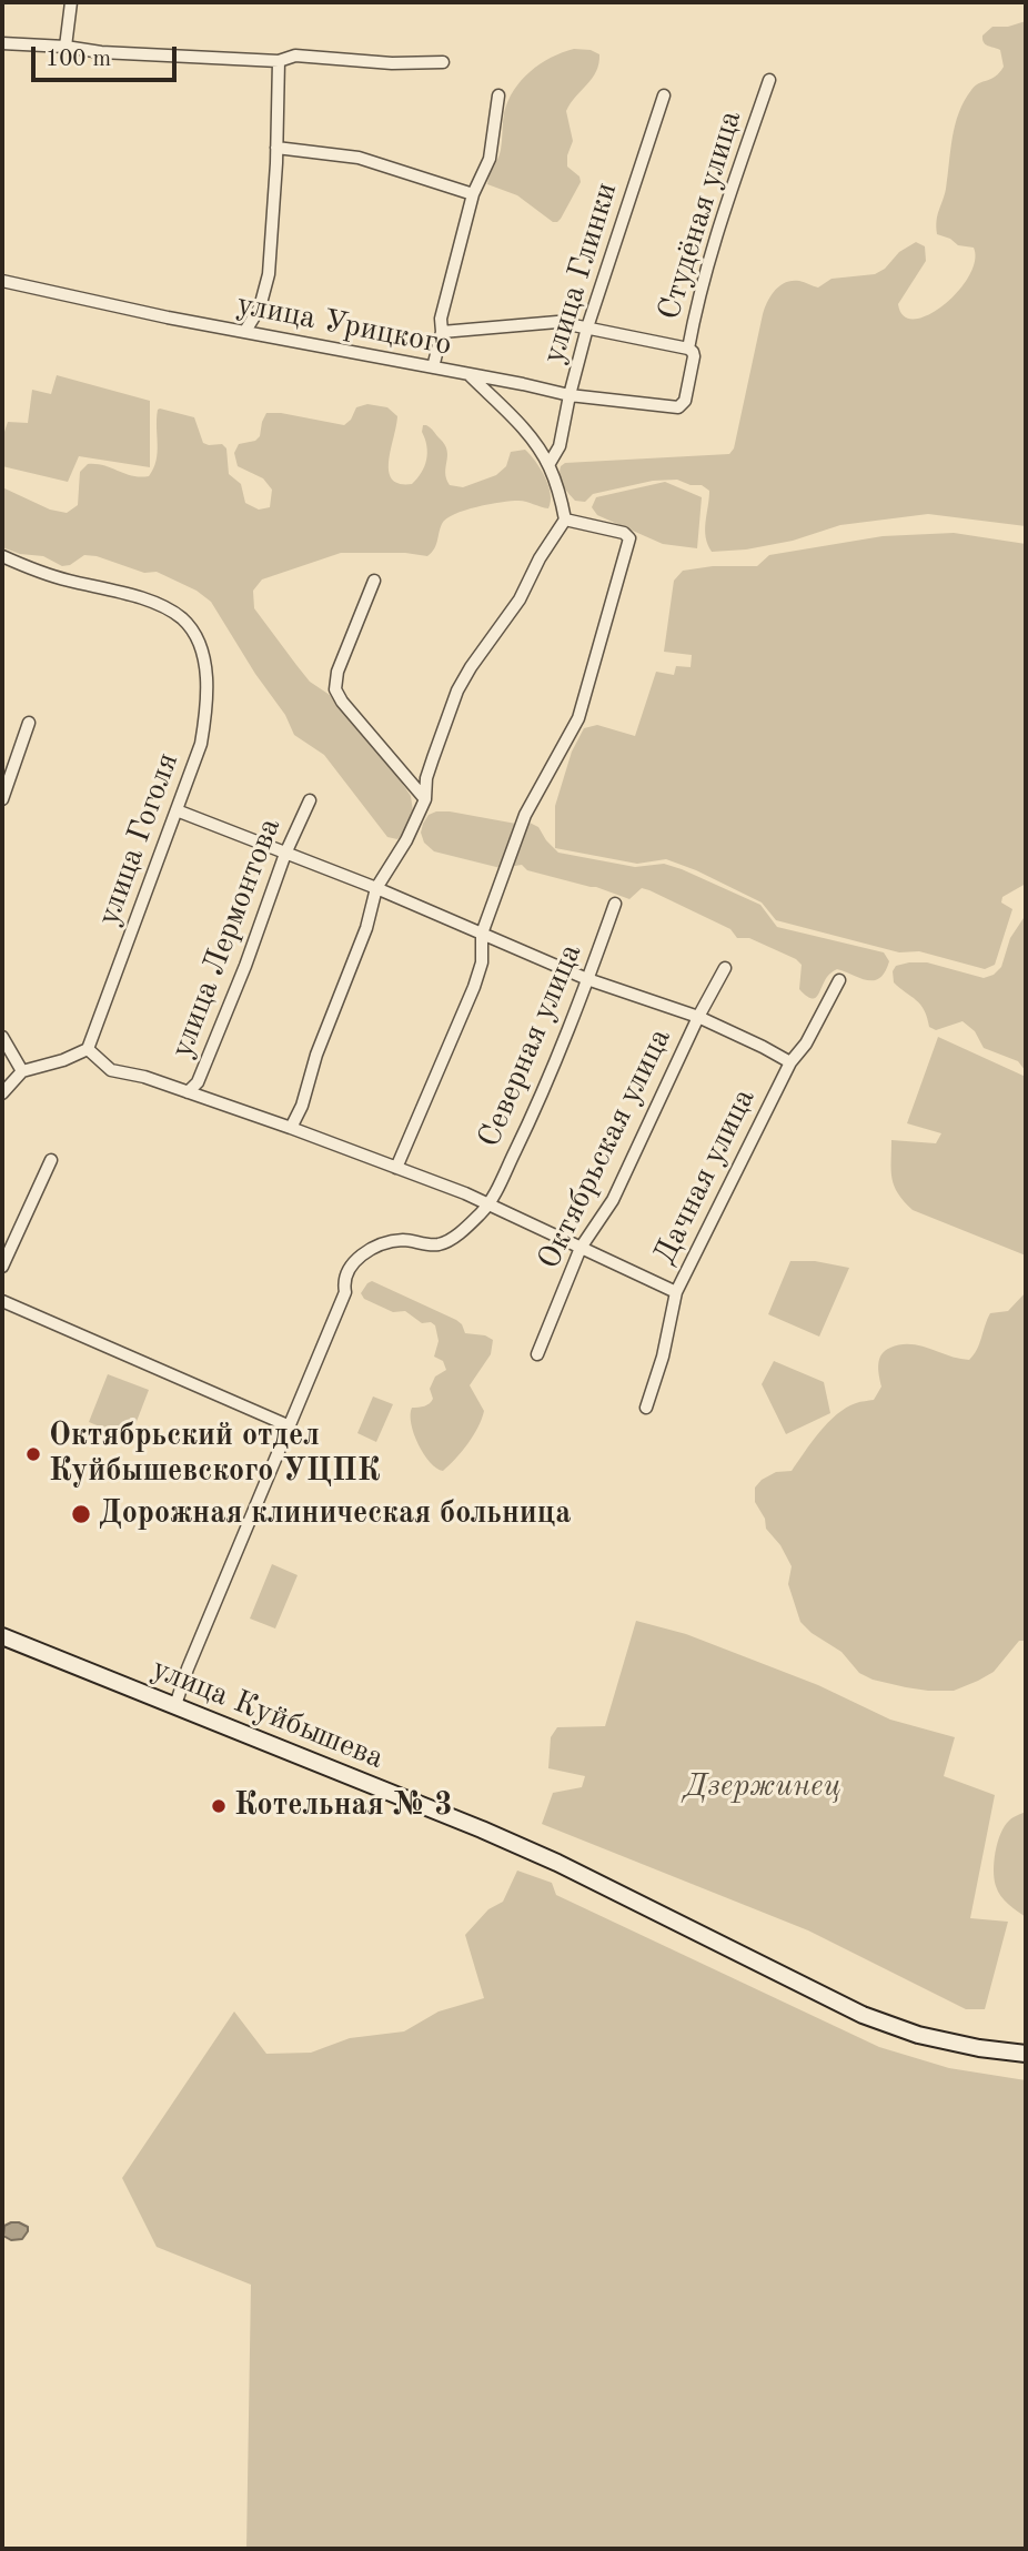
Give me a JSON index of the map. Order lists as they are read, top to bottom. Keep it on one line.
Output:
{"streets":{"main road":["улица Куйбышева"],"street":["Студёная улица","улица Глинки","улица Урицкого","улица Гоголя","улица Лермонтова","Северная улица","Октябрьская улица","Дачная улица"]},"crossings":[["Студёная улица","улица Урицкого"],["улица Глинки","улица Урицкого"]],"parks":["Дзержинец"],"places":["Октябрьский отдел Куйбышевского УЦПК","Дорожная клиническая больница","Котельная № 3"],"scale_bar":"100 m"}
